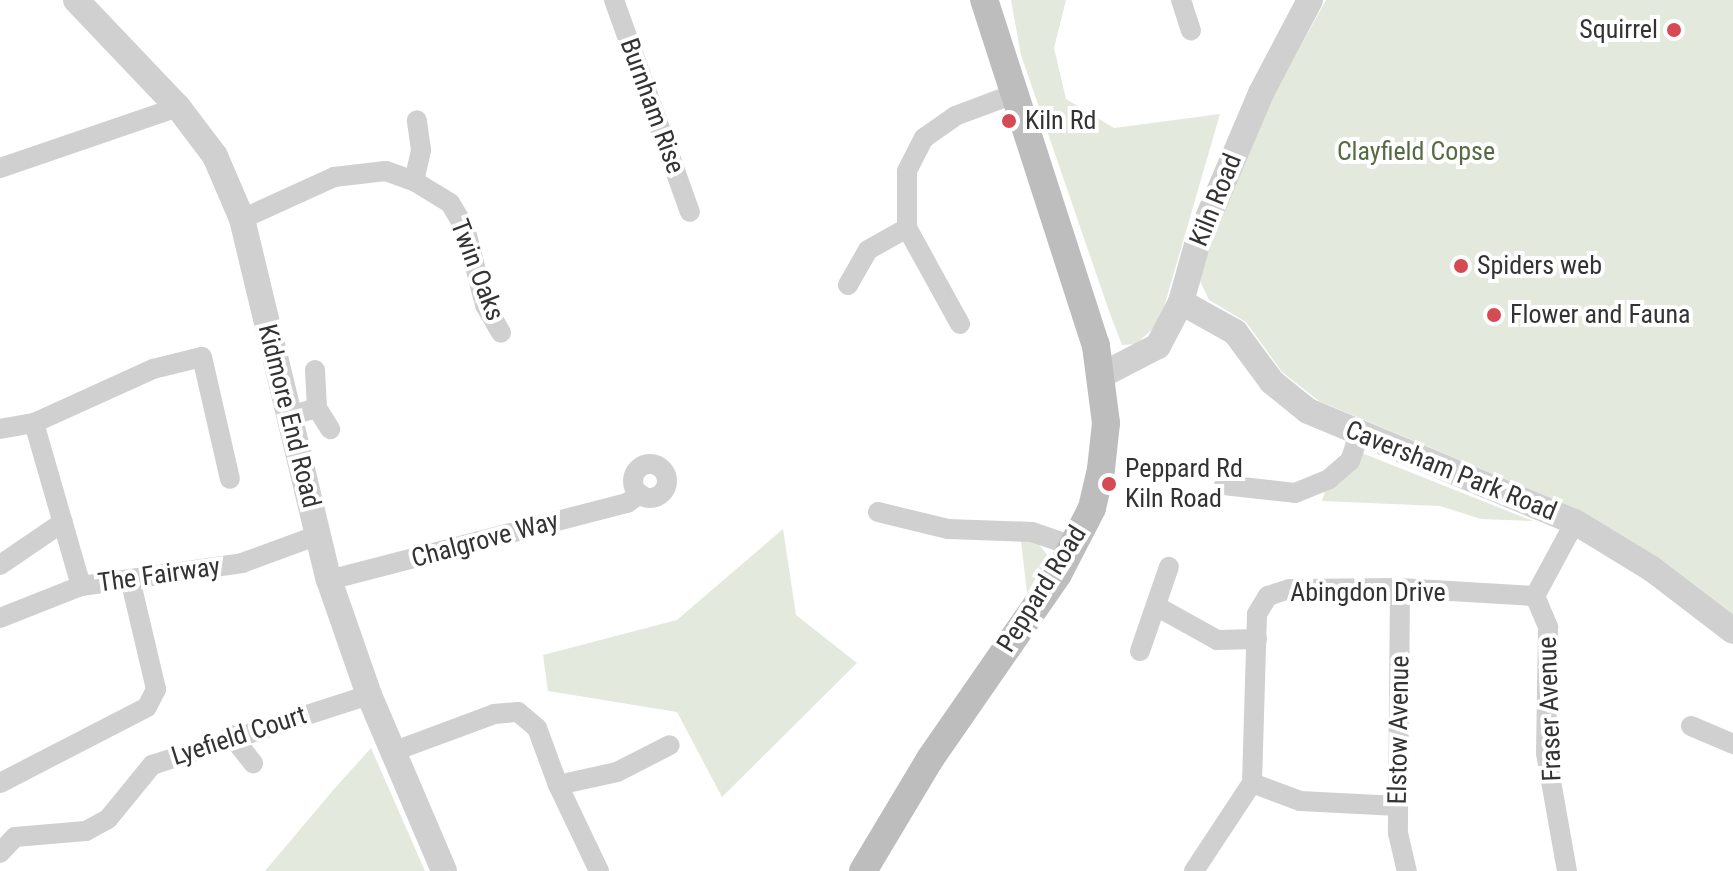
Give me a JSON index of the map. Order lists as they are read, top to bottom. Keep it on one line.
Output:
{"streets":{"main road":["Peppard Road"],"street":["Burnham Rise","Kiln Road","Twin Oaks","Kidmore End Road","Caversham Park Road","Chalgrove Way","The Fairway","Abingdon Drive","Fraser Avenue","Elstow Avenue","Lyefield Court"]},"crossings":[["Kiln Road","Caversham Park Road"],["Kiln Road","Peppard Road"],["Twin Oaks","Kidmore End Road"],["Kidmore End Road","Chalgrove Way"],["Kidmore End Road","The Fairway"],["Kidmore End Road","Lyefield Court"],["Abingdon Drive","Fraser Avenue"],["Abingdon Drive","Elstow Avenue"]],"parks":["Clayfield Copse"],"places":["Squirrel","Kiln Rd","Spiders web","Flower and Fauna","Peppard Rd Kiln Road"]}
